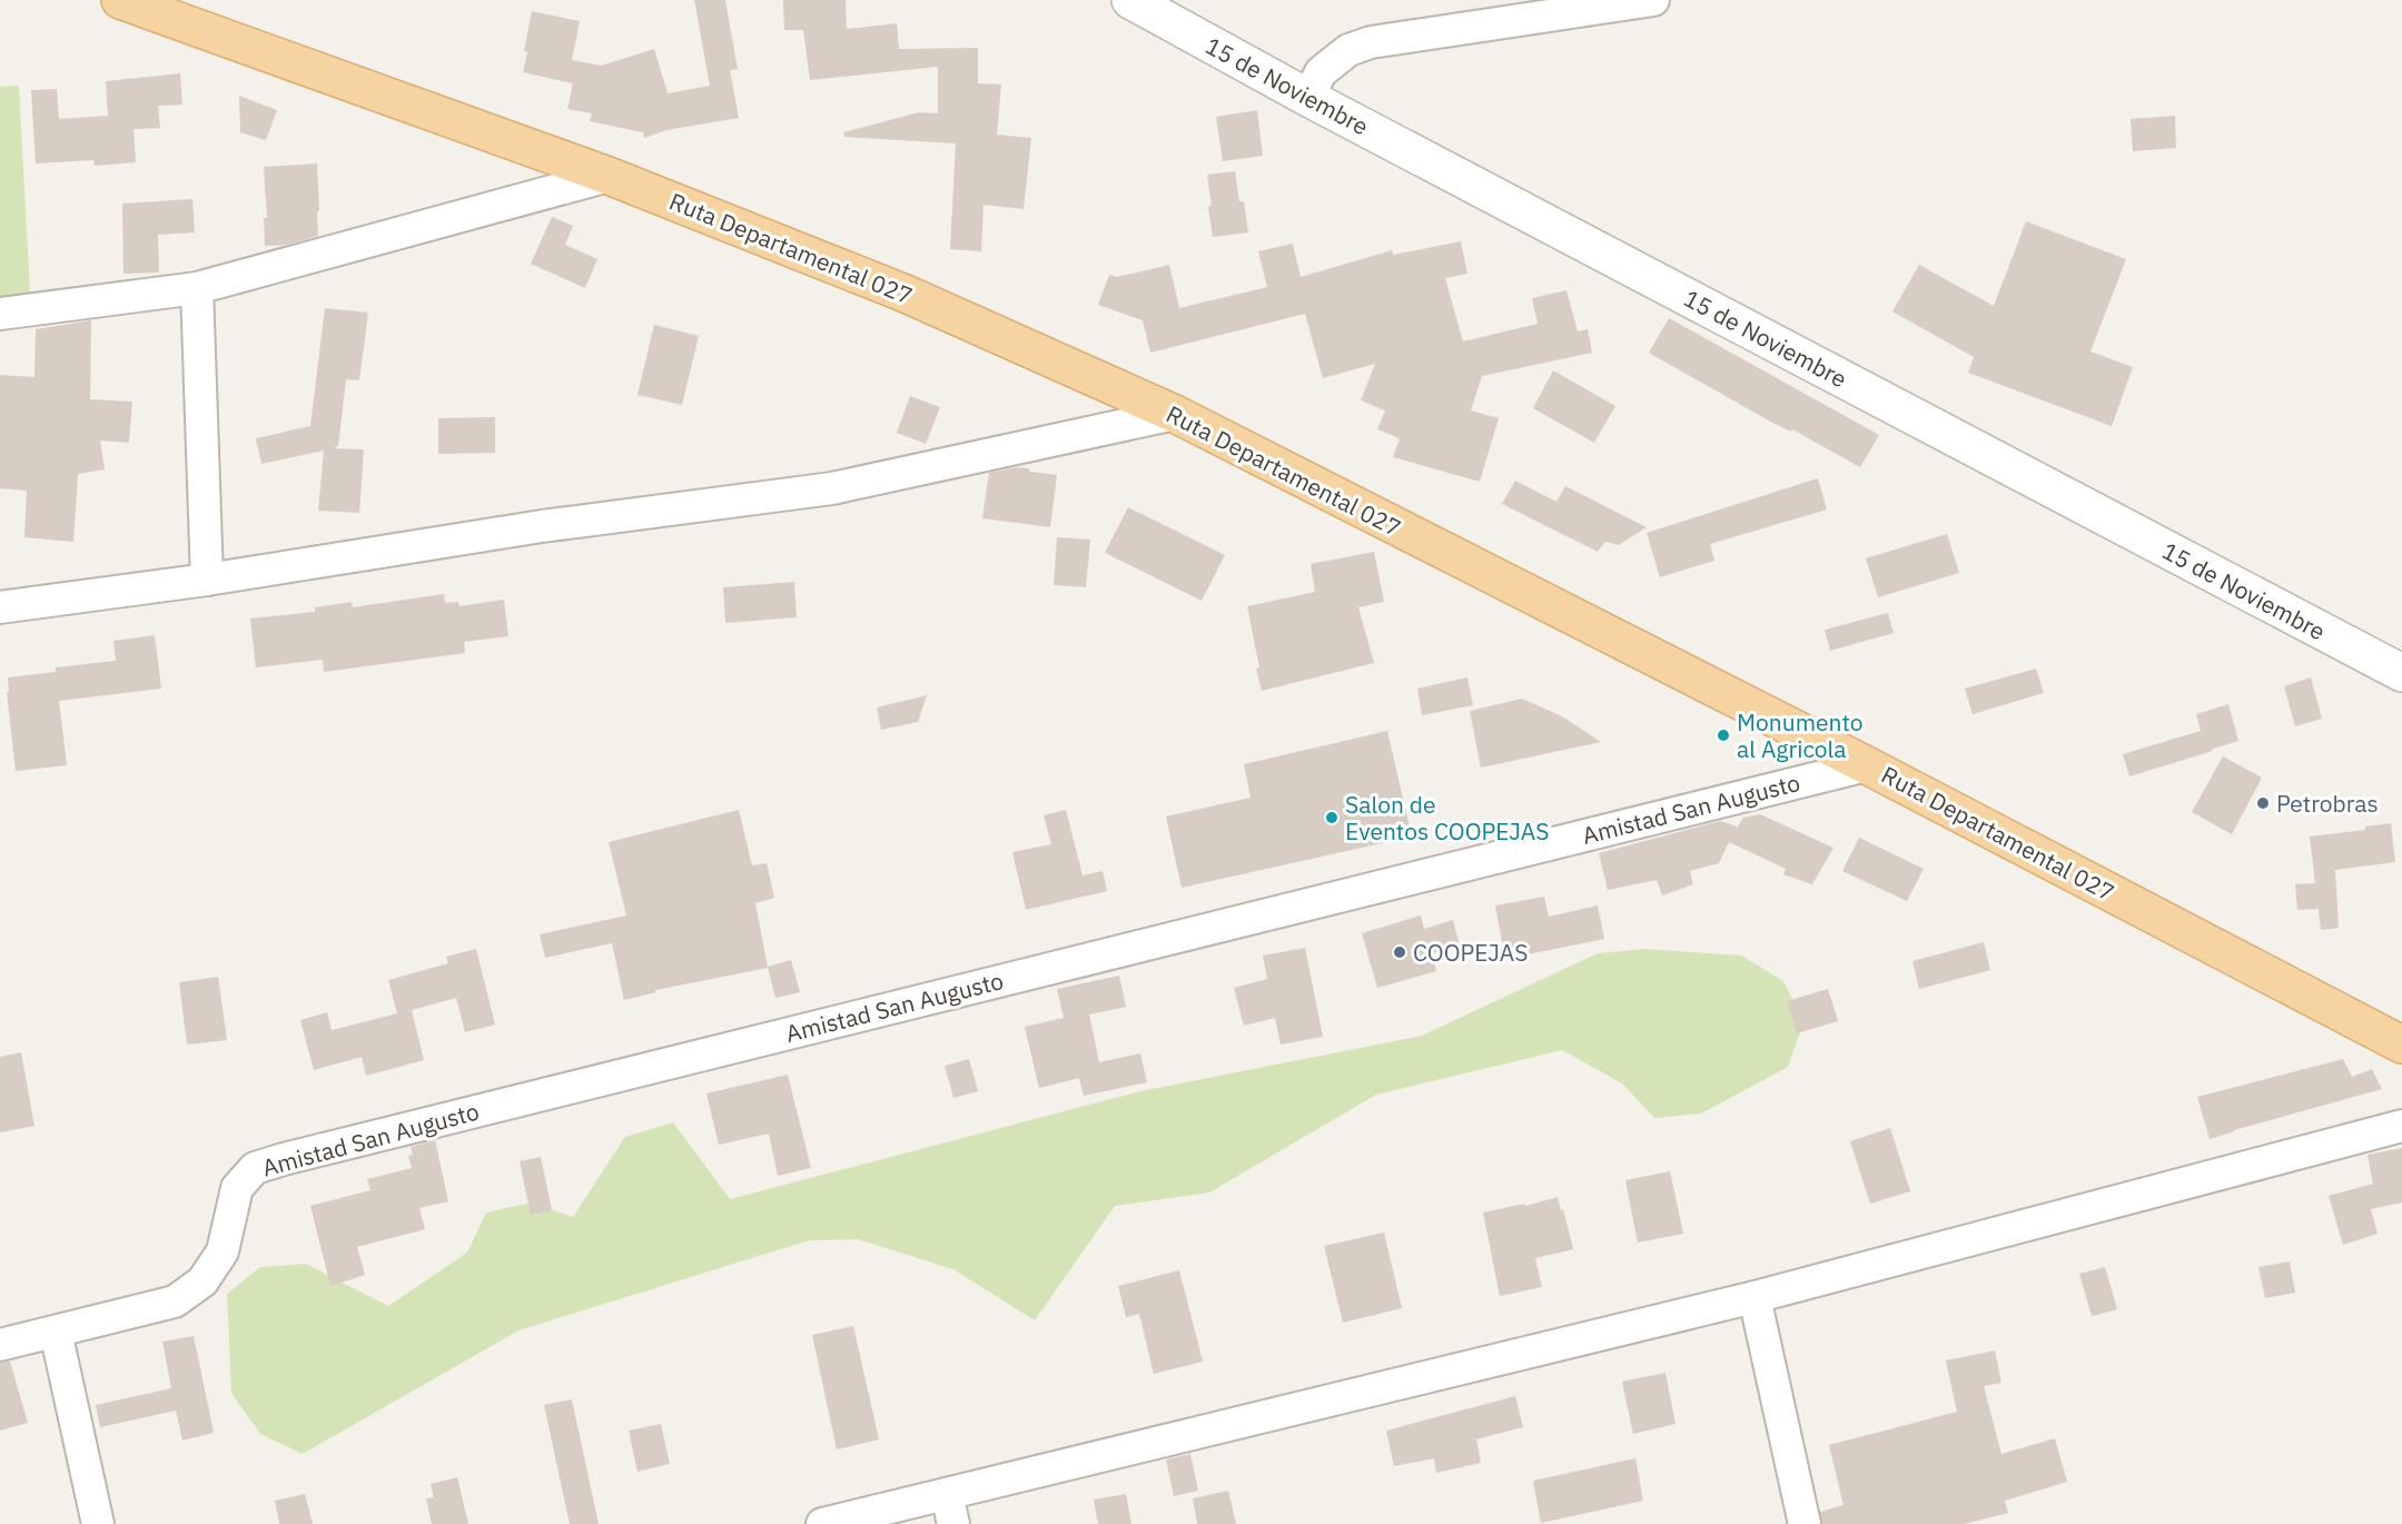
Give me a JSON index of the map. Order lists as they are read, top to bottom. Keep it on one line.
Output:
{"streets":{"main road":["Ruta Departamental 027"],"street":["15 de Noviembre","Amistad San Augusto"]},"crossings":[["Ruta Departamental 027","Amistad San Augusto"]],"places":["Monumento al Agricola","Petrobras","Salon de Eventos COOPEJAS","COOPEJAS"]}
